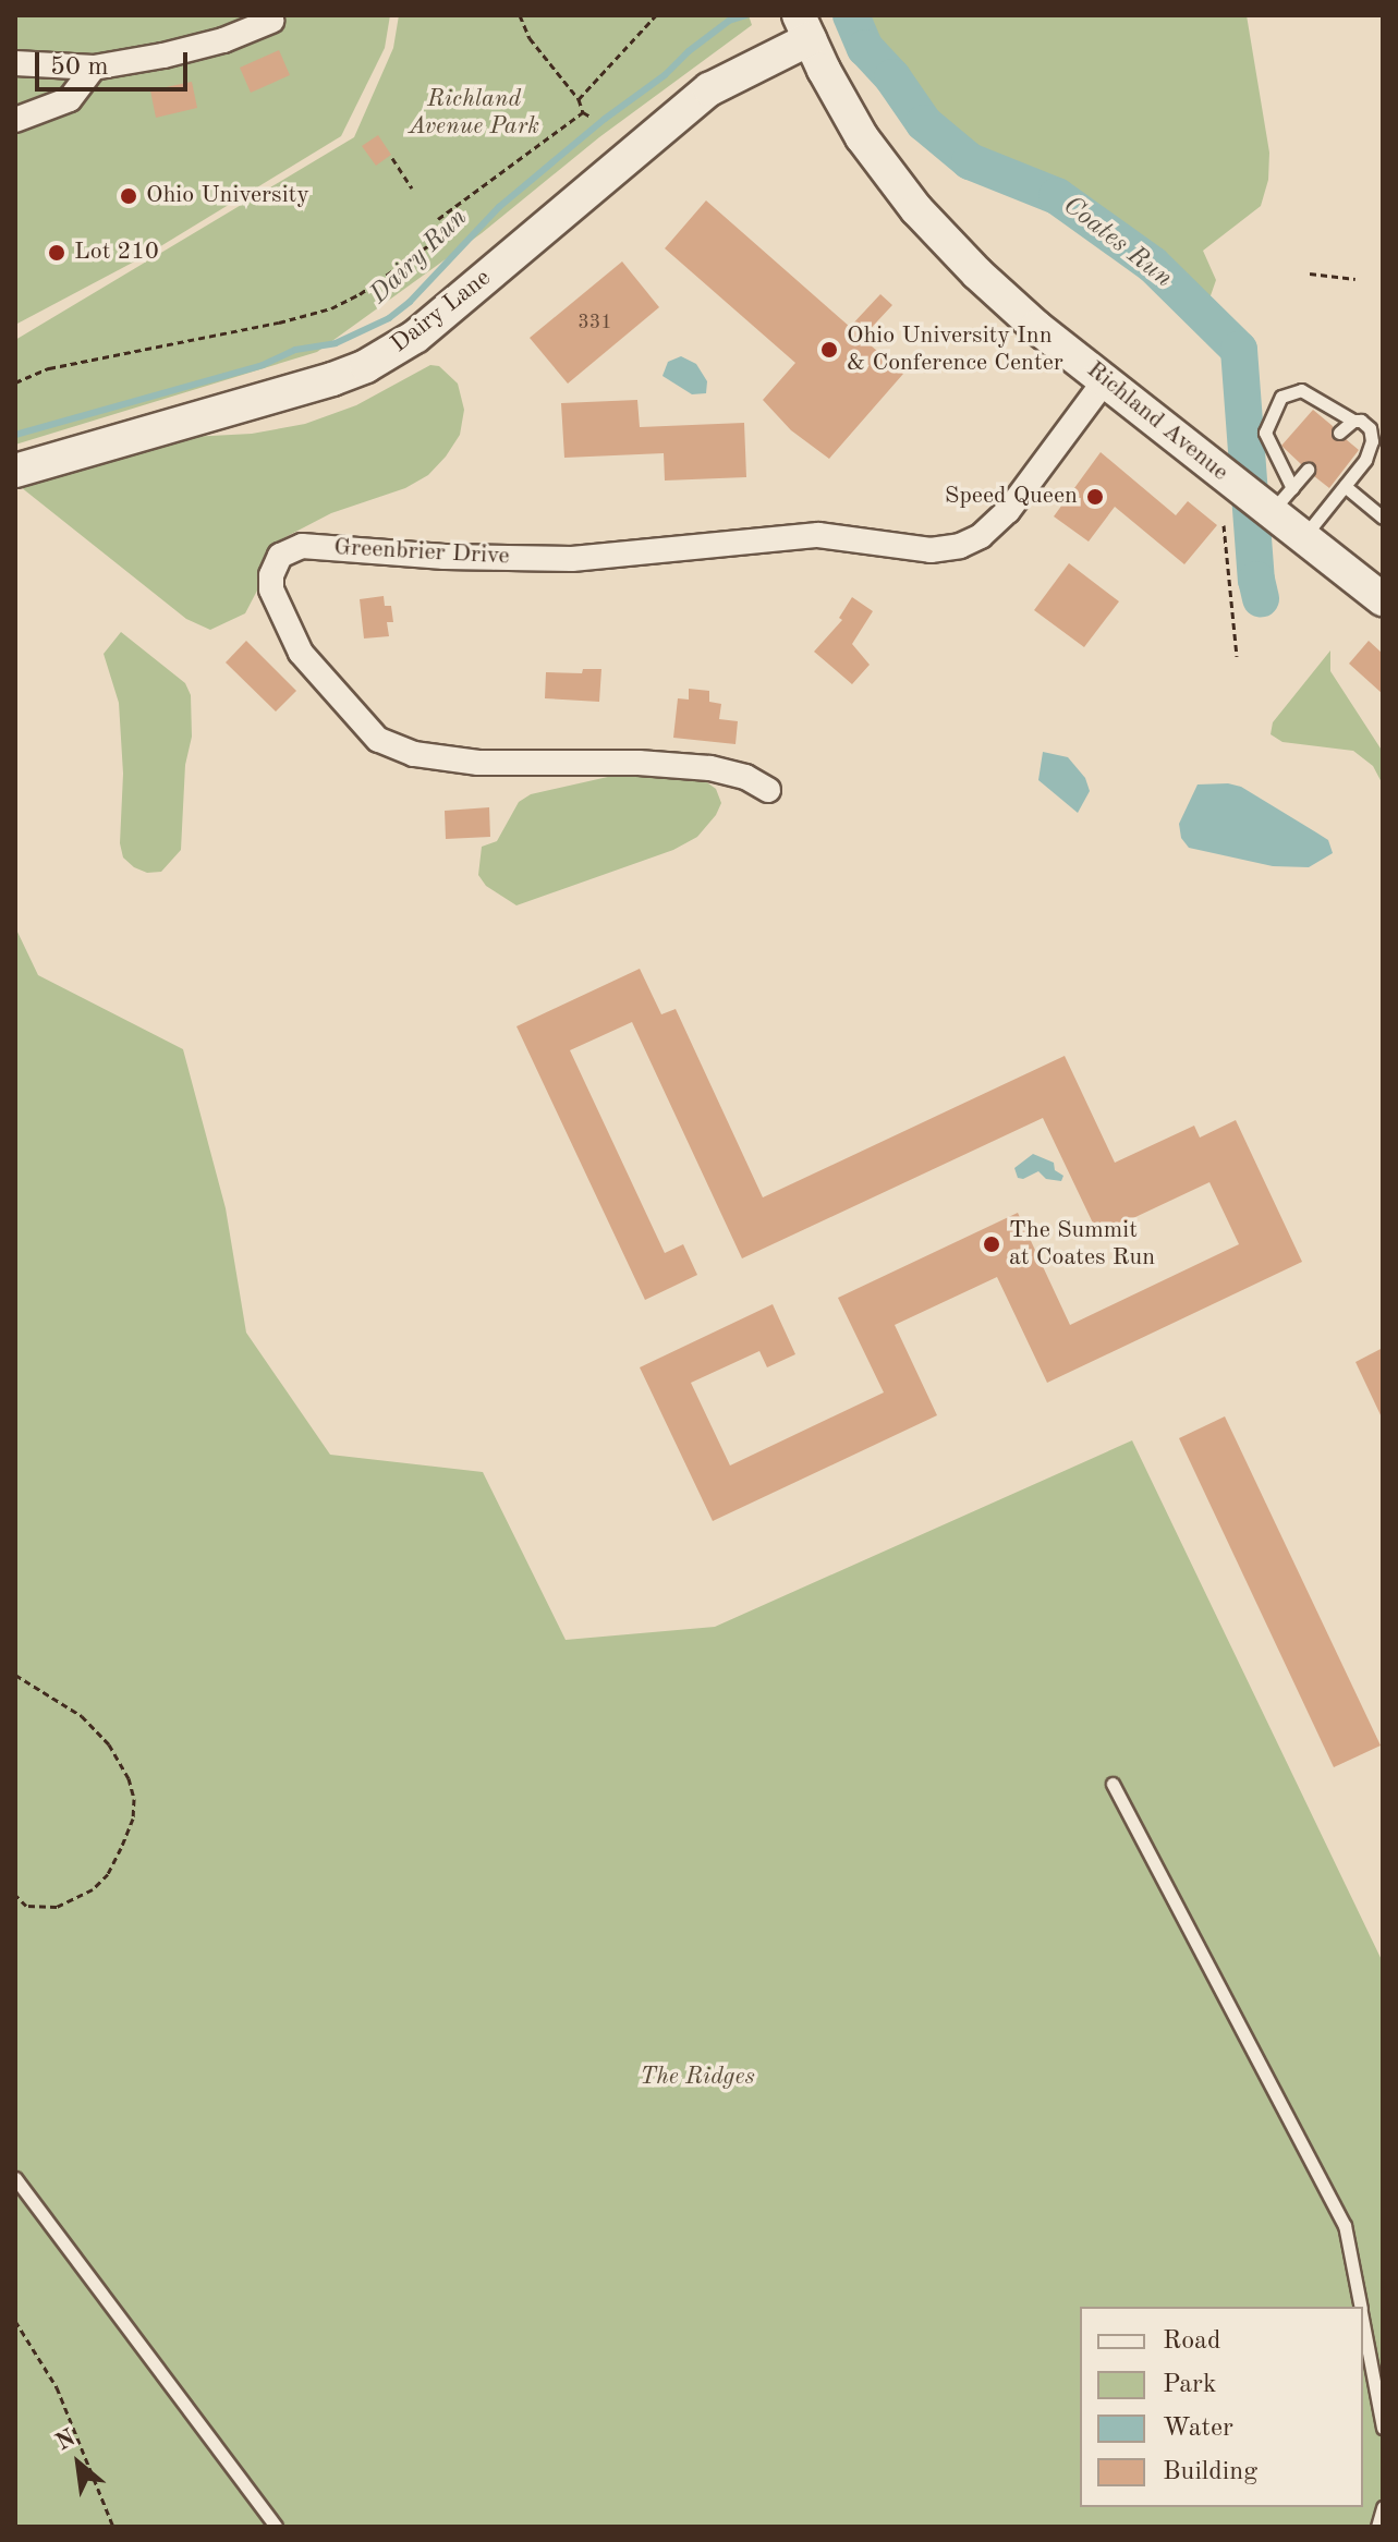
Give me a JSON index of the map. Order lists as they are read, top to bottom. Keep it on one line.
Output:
{"streets":{"street":["Dairy Lane","Richland Avenue","Greenbrier Drive"]},"crossings":[["Dairy Lane","Richland Avenue"],["Richland Avenue","Greenbrier Drive"]],"water":["Coates Run","Dairy Run"],"parks":["Richland Avenue Park","The Ridges"],"places":["Ohio University","Lot 210","Ohio University Inn & Conference Center","Speed Queen","The Summit at Coates Run"],"house_numbers":["331"],"legend":["Road","Park","Water","Building"],"scale_bar":"50 m","north":"top left"}
